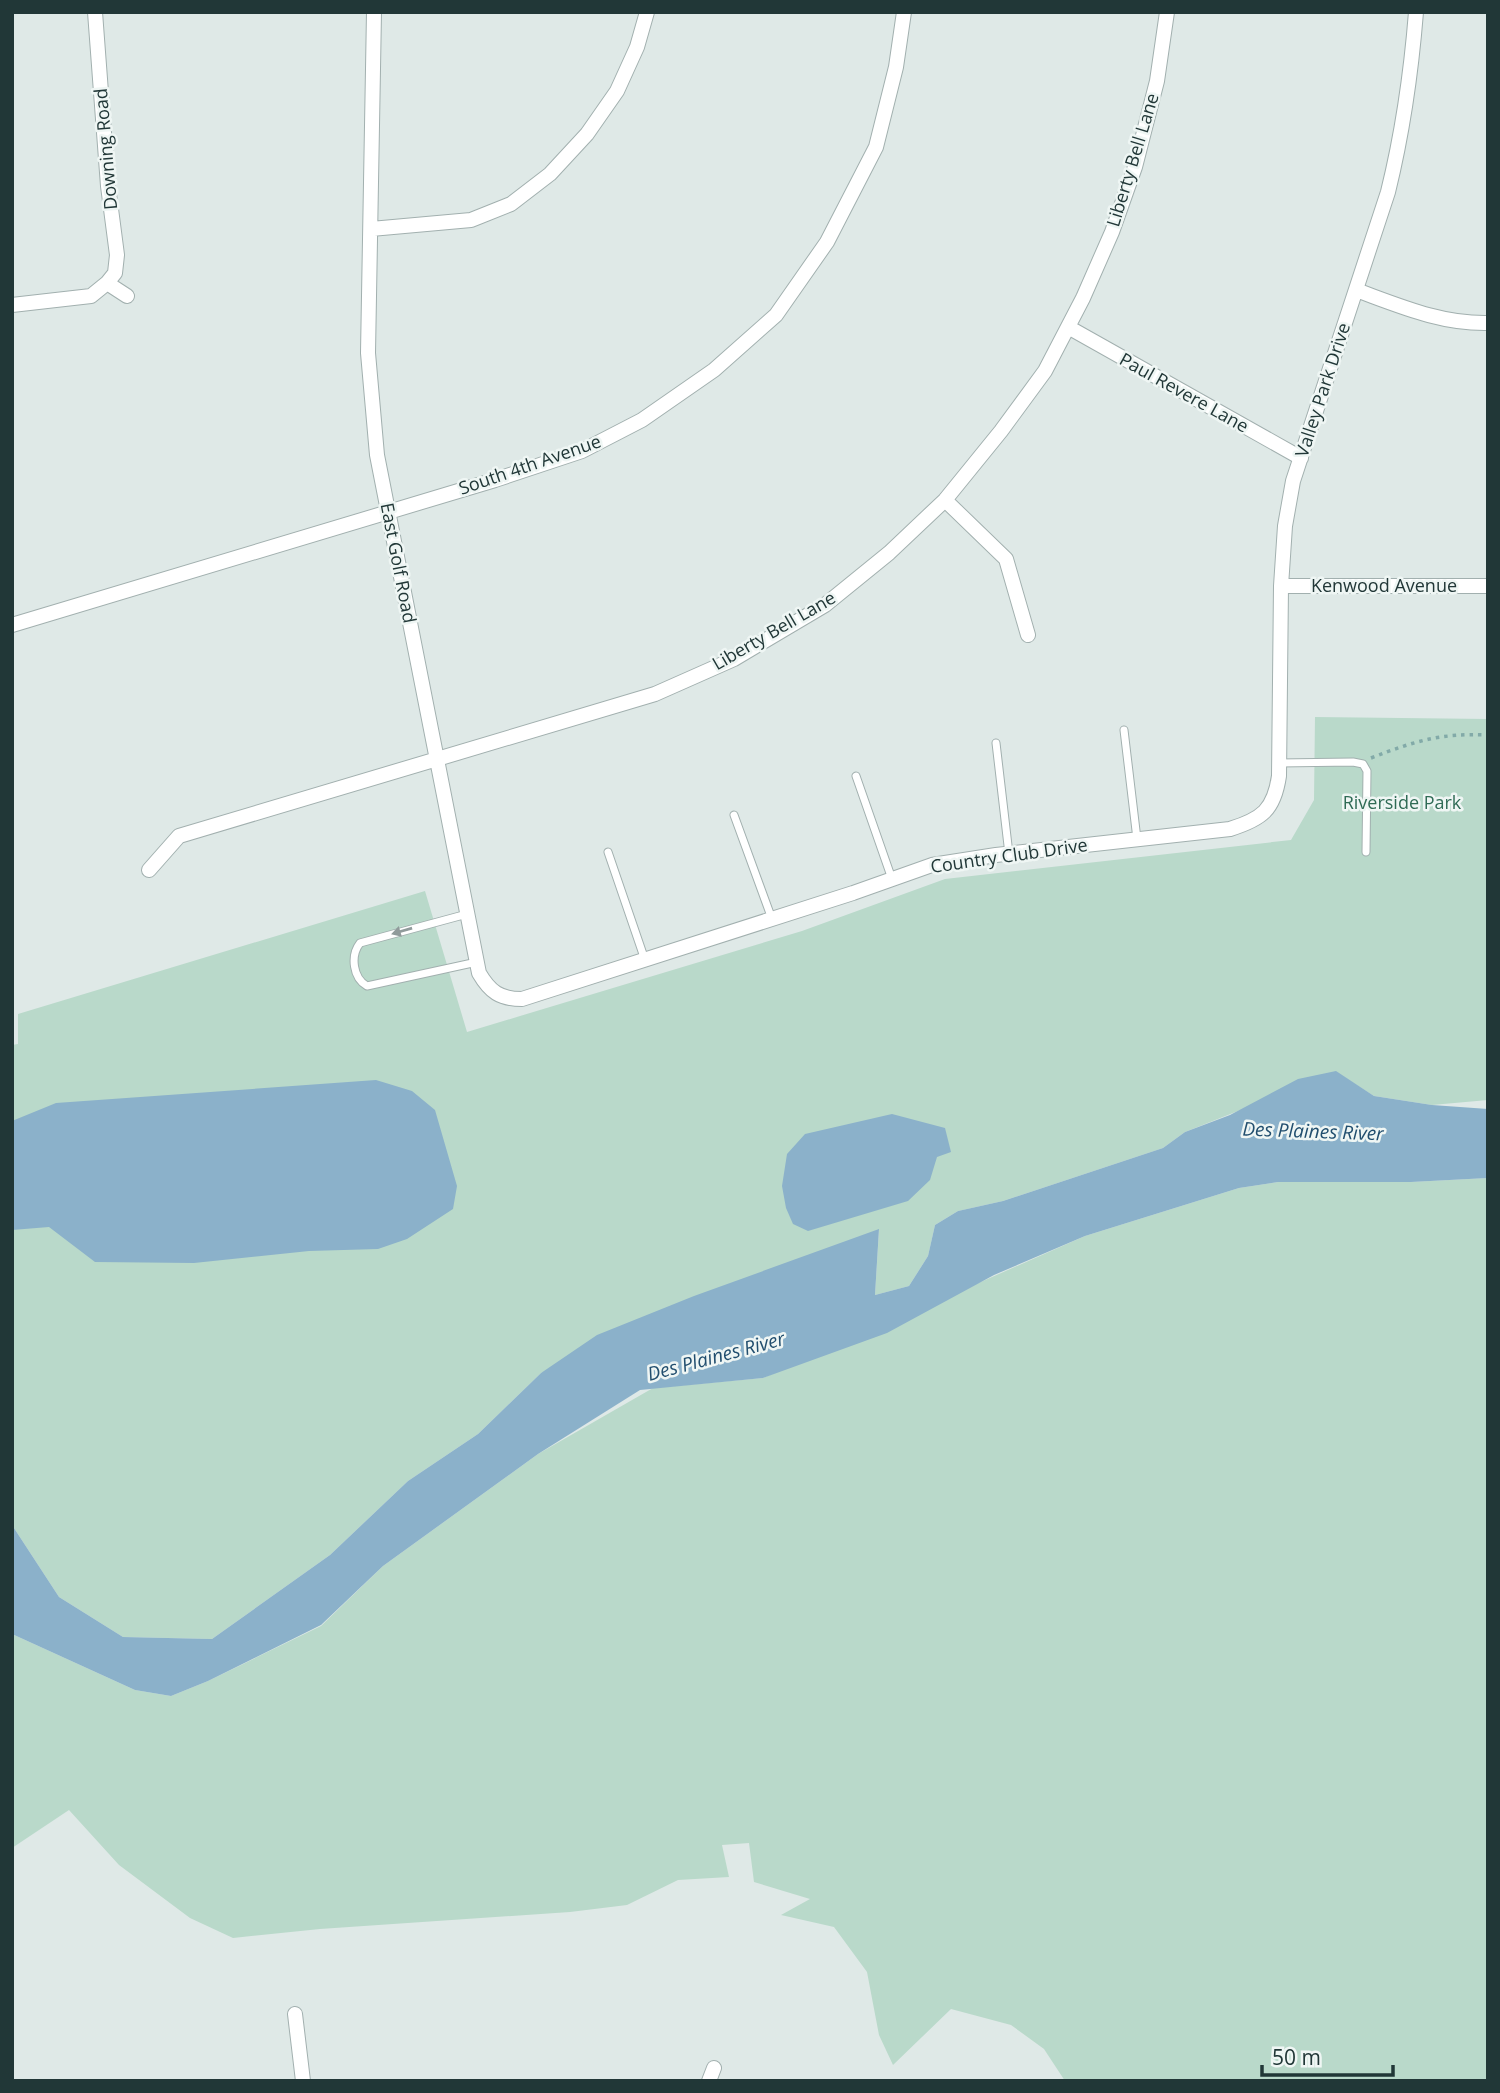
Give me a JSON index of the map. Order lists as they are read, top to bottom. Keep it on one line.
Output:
{"streets":{"street":["Downing Road","Liberty Bell Lane","Valley Park Drive","Paul Revere Lane","South 4th Avenue","East Golf Road","Kenwood Avenue","Country Club Drive"]},"crossings":[["Liberty Bell Lane","Paul Revere Lane"],["Liberty Bell Lane","East Golf Road"],["Valley Park Drive","Paul Revere Lane"],["Valley Park Drive","Kenwood Avenue"],["Valley Park Drive","Country Club Drive"],["South 4th Avenue","East Golf Road"],["East Golf Road","Country Club Drive"]],"water":["Des Plaines River"],"parks":["Riverside Park"],"scale_bar":"50 m"}
